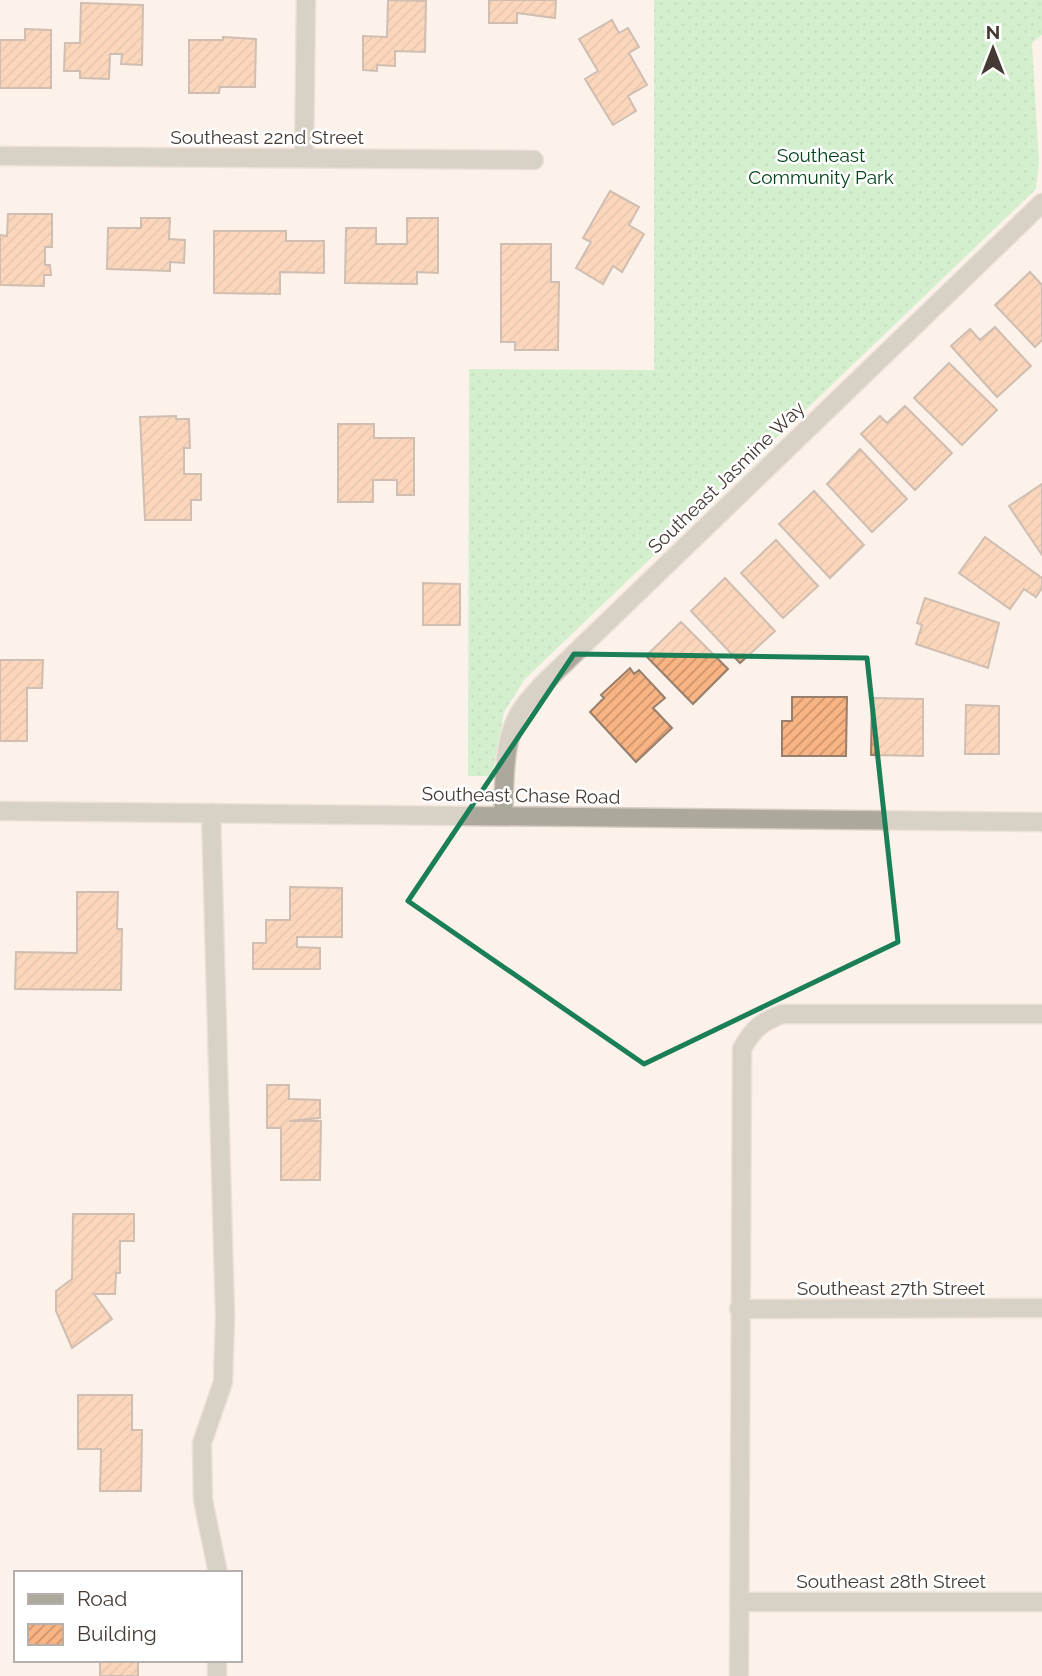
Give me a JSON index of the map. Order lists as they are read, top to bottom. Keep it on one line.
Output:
{"streets":{"street":["Southeast 22nd Street","Southeast Jasmine Way","Southeast Chase Road","Southeast 27th Street","Southeast 28th Street"]},"crossings":[["Southeast Jasmine Way","Southeast Chase Road"]],"parks":["Southeast Community Park"],"legend":["Road","Building"],"north":"top"}
